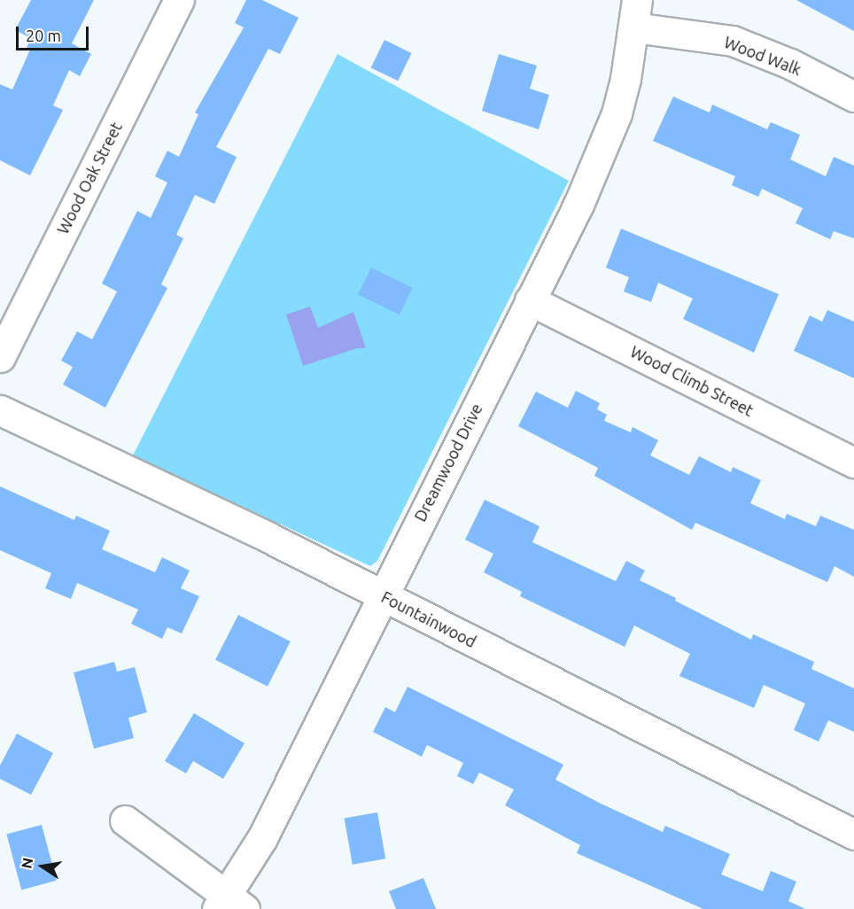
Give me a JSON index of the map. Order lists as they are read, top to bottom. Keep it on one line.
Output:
{"streets":{"street":["Wood Walk","Wood Oak Street","Wood Climb Street","Dreamwood Drive","Fountainwood"]},"crossings":[["Wood Walk","Dreamwood Drive"],["Wood Climb Street","Dreamwood Drive"],["Dreamwood Drive","Fountainwood"]],"scale_bar":"20 m","north":"left"}
